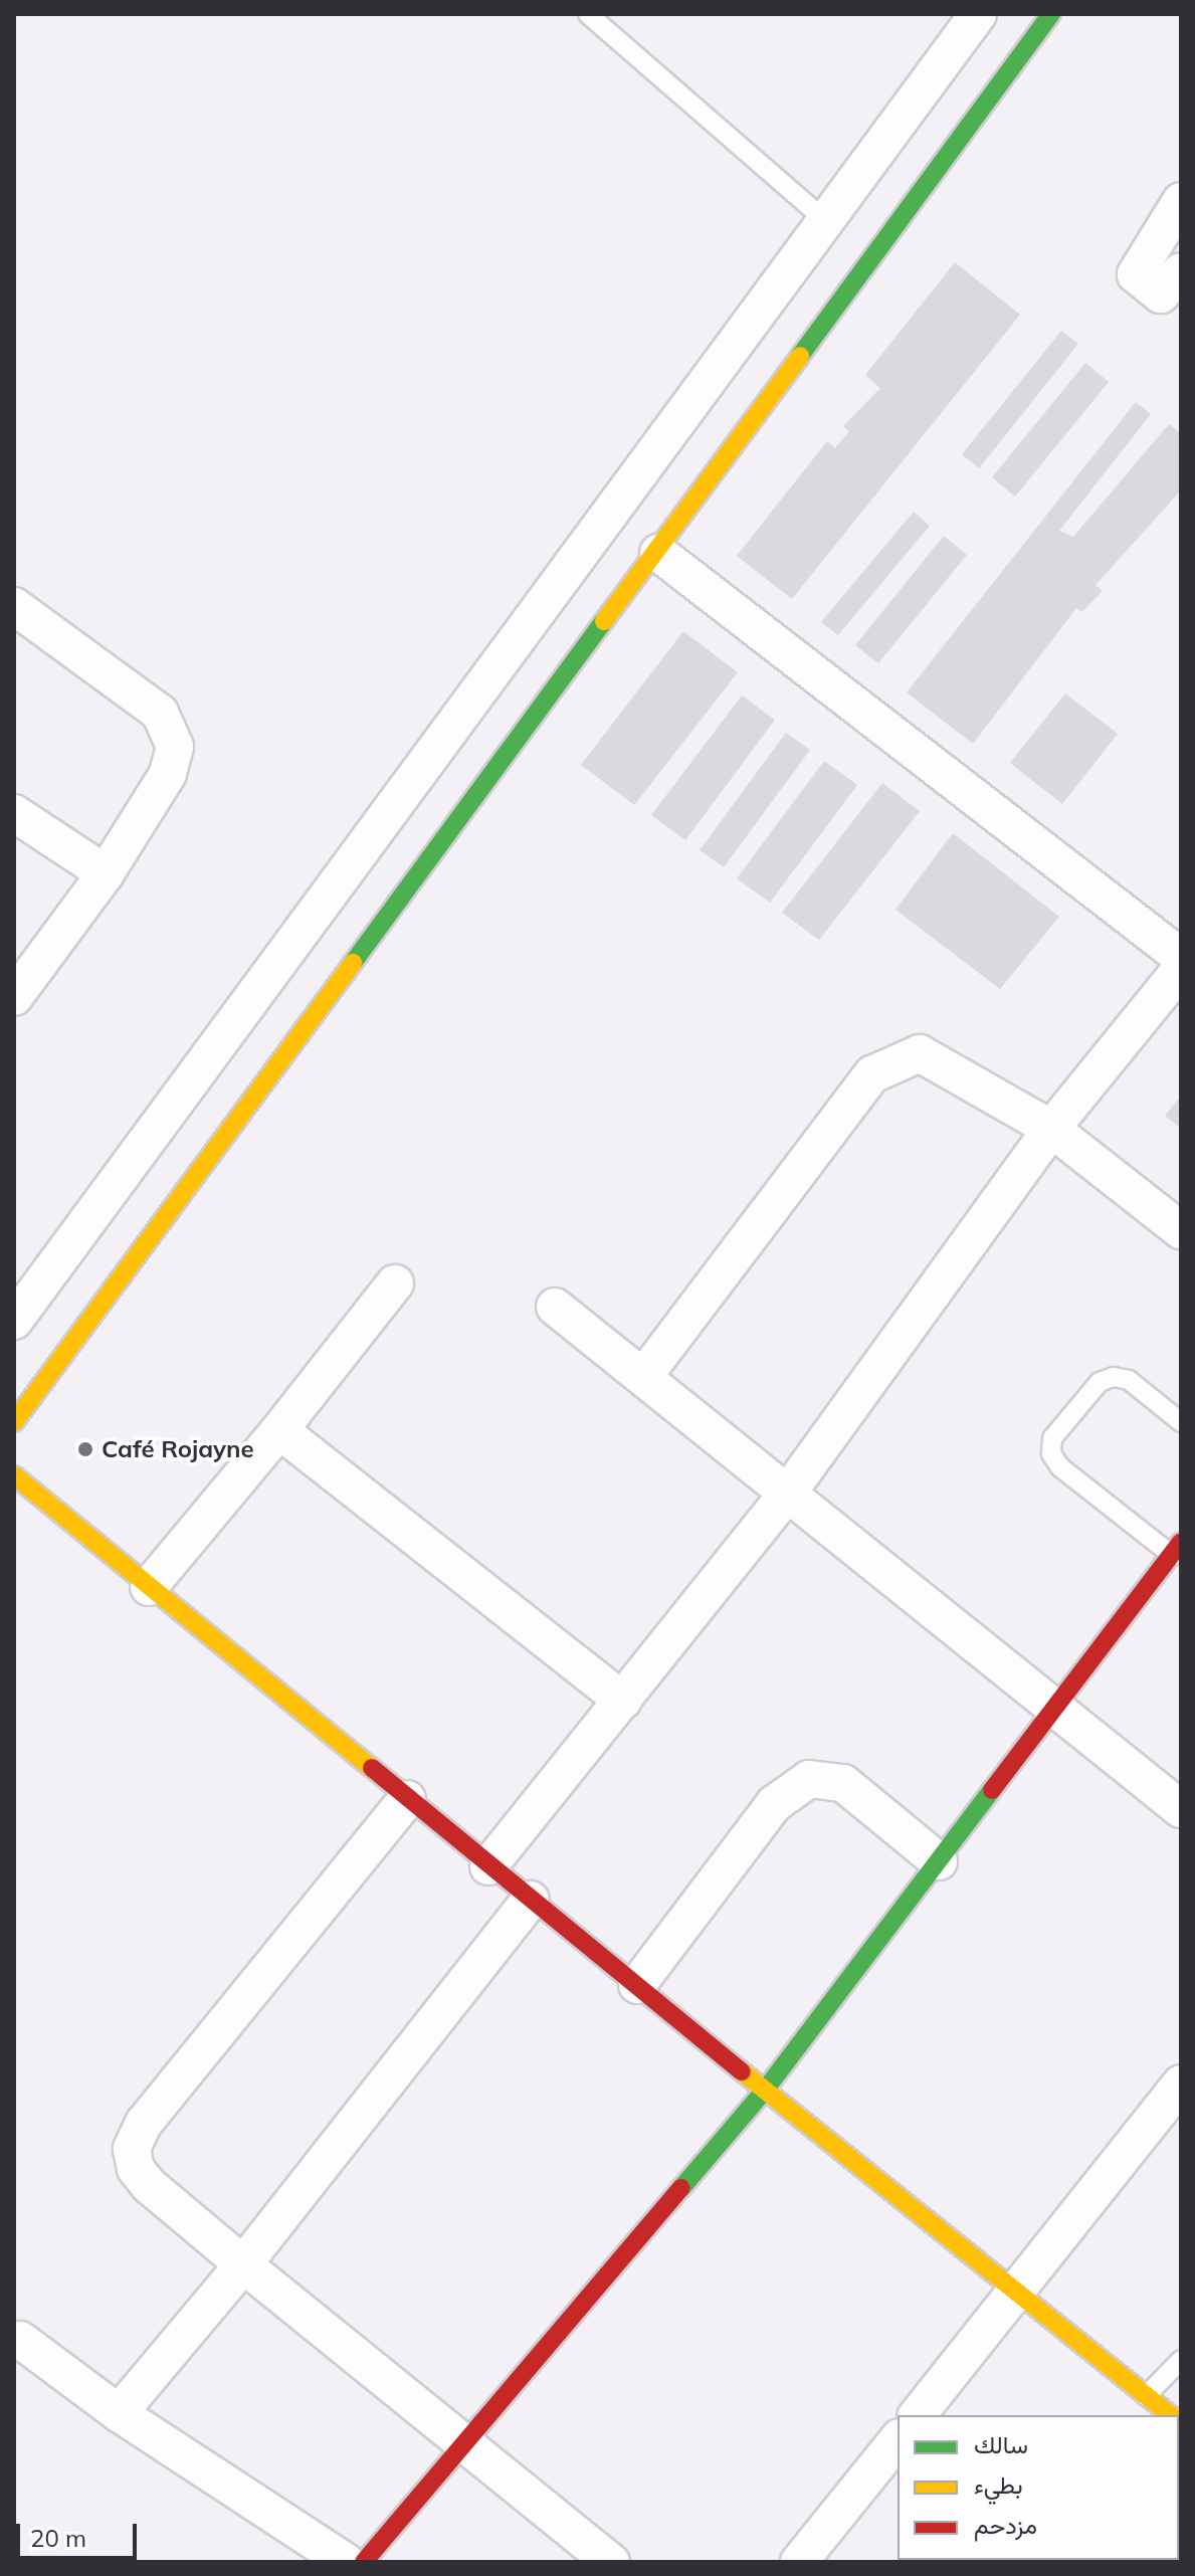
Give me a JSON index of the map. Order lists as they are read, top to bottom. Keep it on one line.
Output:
{"places":["Café Rojayne"],"legend":["سالك","بطيء","مزدحم"],"scale_bar":"20 m"}
